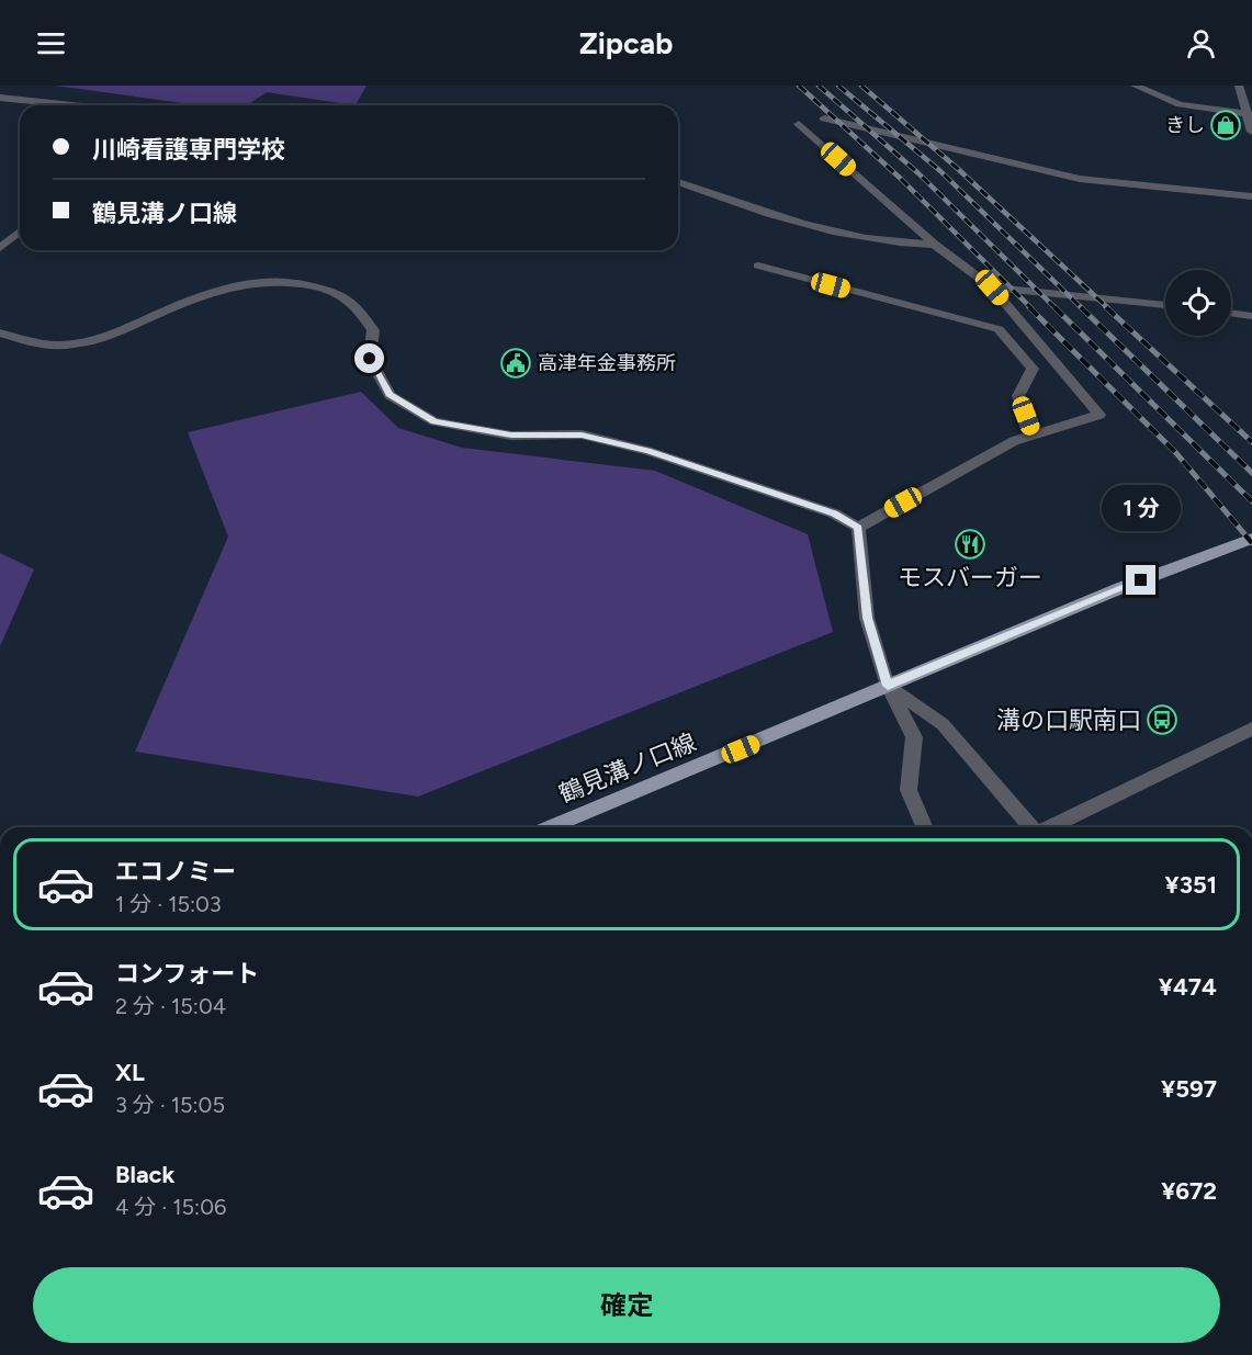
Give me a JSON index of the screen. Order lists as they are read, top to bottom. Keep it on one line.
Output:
{"streets":{"main road":["鶴見溝ノ口線"]},"places":{"shop":["きし"],"public building":["高津年金事務所"],"restaurant":["モスバーガー"],"bus stop":["溝の口駅南口"]},"page":{"header":"Zipcab","banner":["川崎看護専門学校","鶴見溝ノ口線"],"bubble":"1 分","list":[{"name":"エコノミー","note":"1 分 · 15:03","value":"¥351"},{"name":"コンフォート","note":"2 分 · 15:04","value":"¥474"},{"name":"XL","note":"3 分 · 15:05","value":"¥597"},{"name":"Black","note":"4 分 · 15:06","value":"¥672"}],"buttons":"確定"}}
